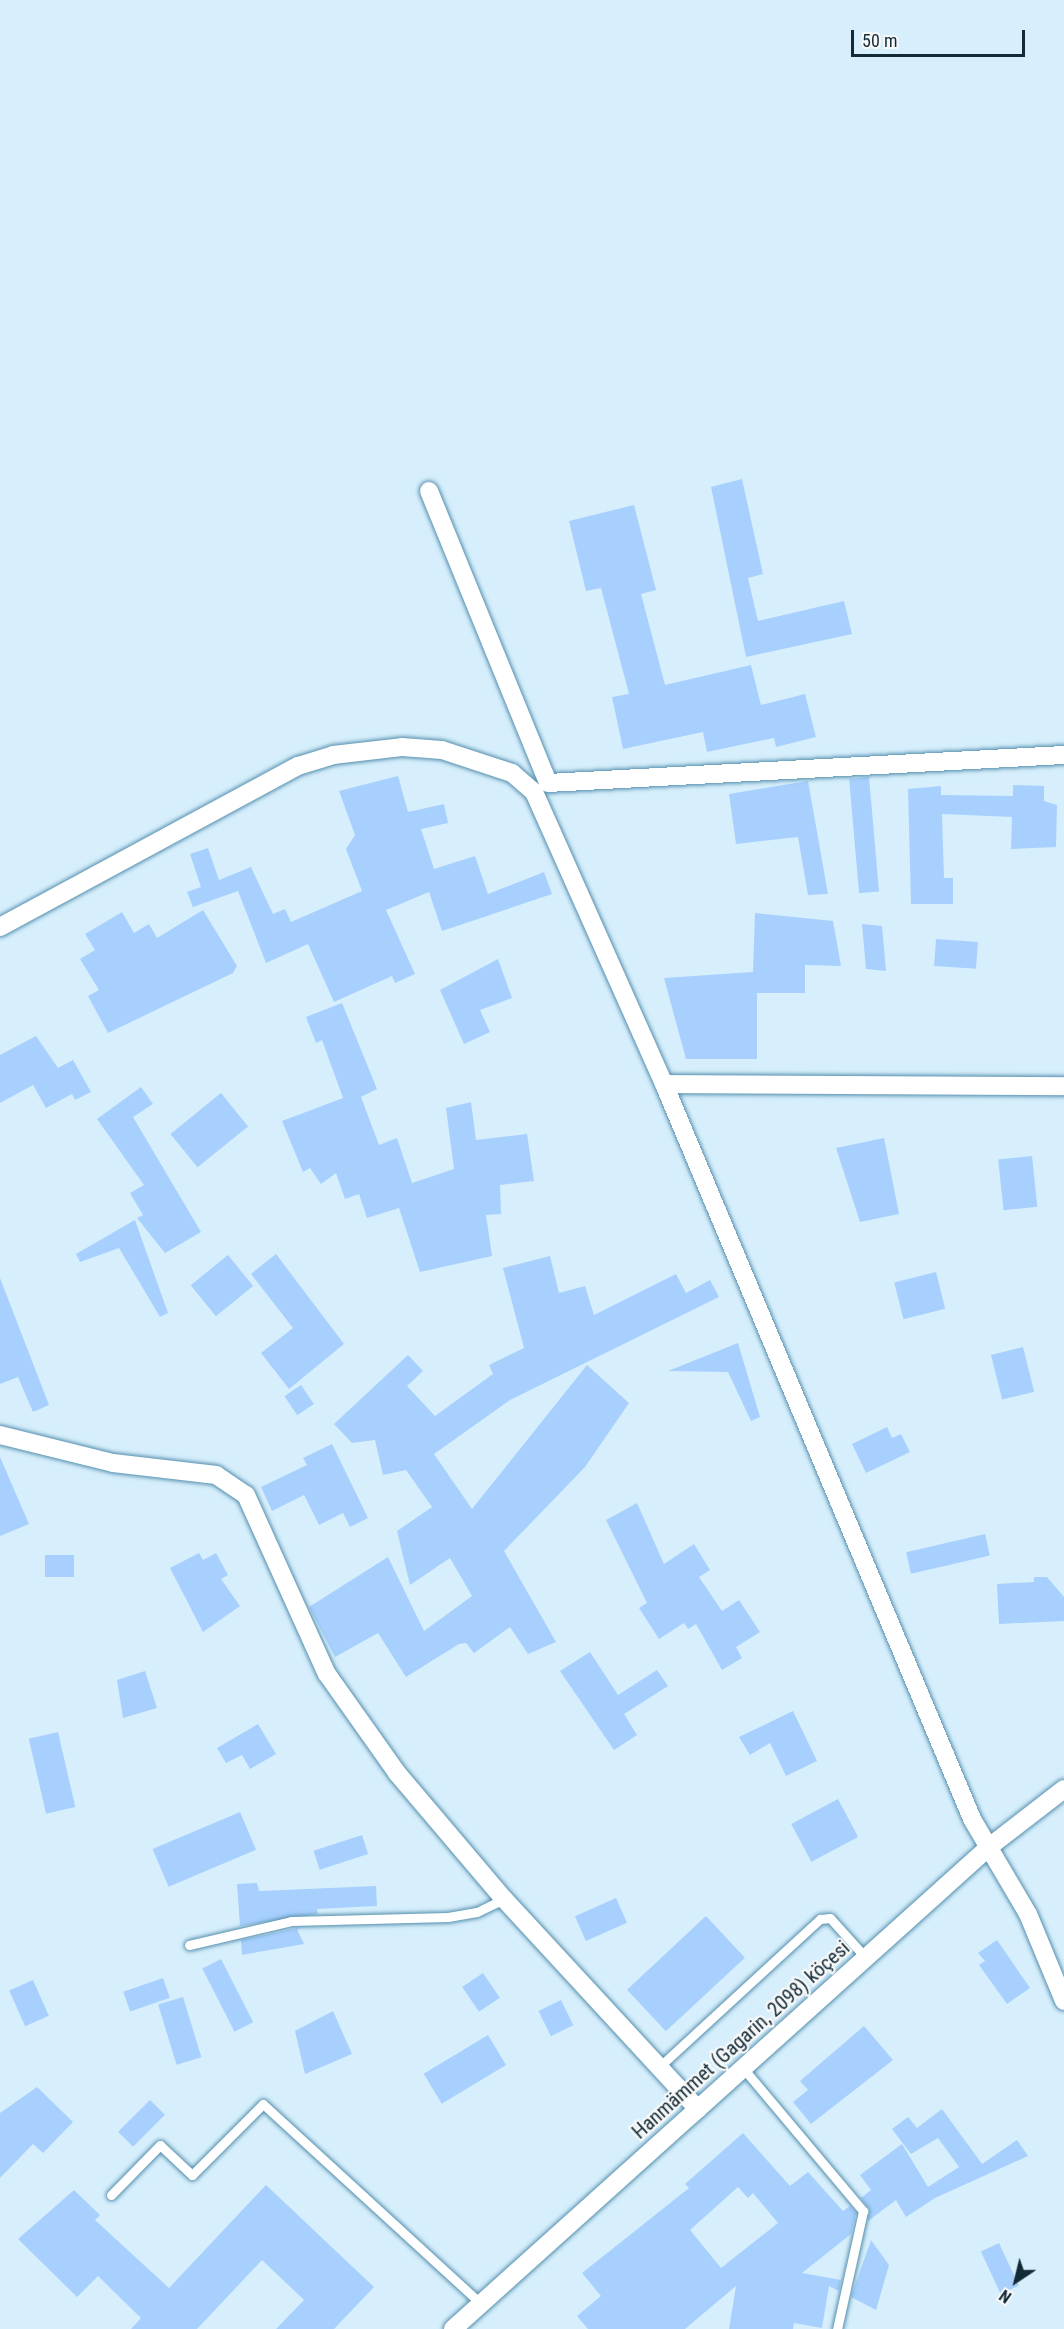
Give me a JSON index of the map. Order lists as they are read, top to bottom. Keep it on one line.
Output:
{"streets":{"street":["Hanmämmet (Gagarin, 2098) köçesi"]},"scale_bar":"50 m","north":"bottom left"}
